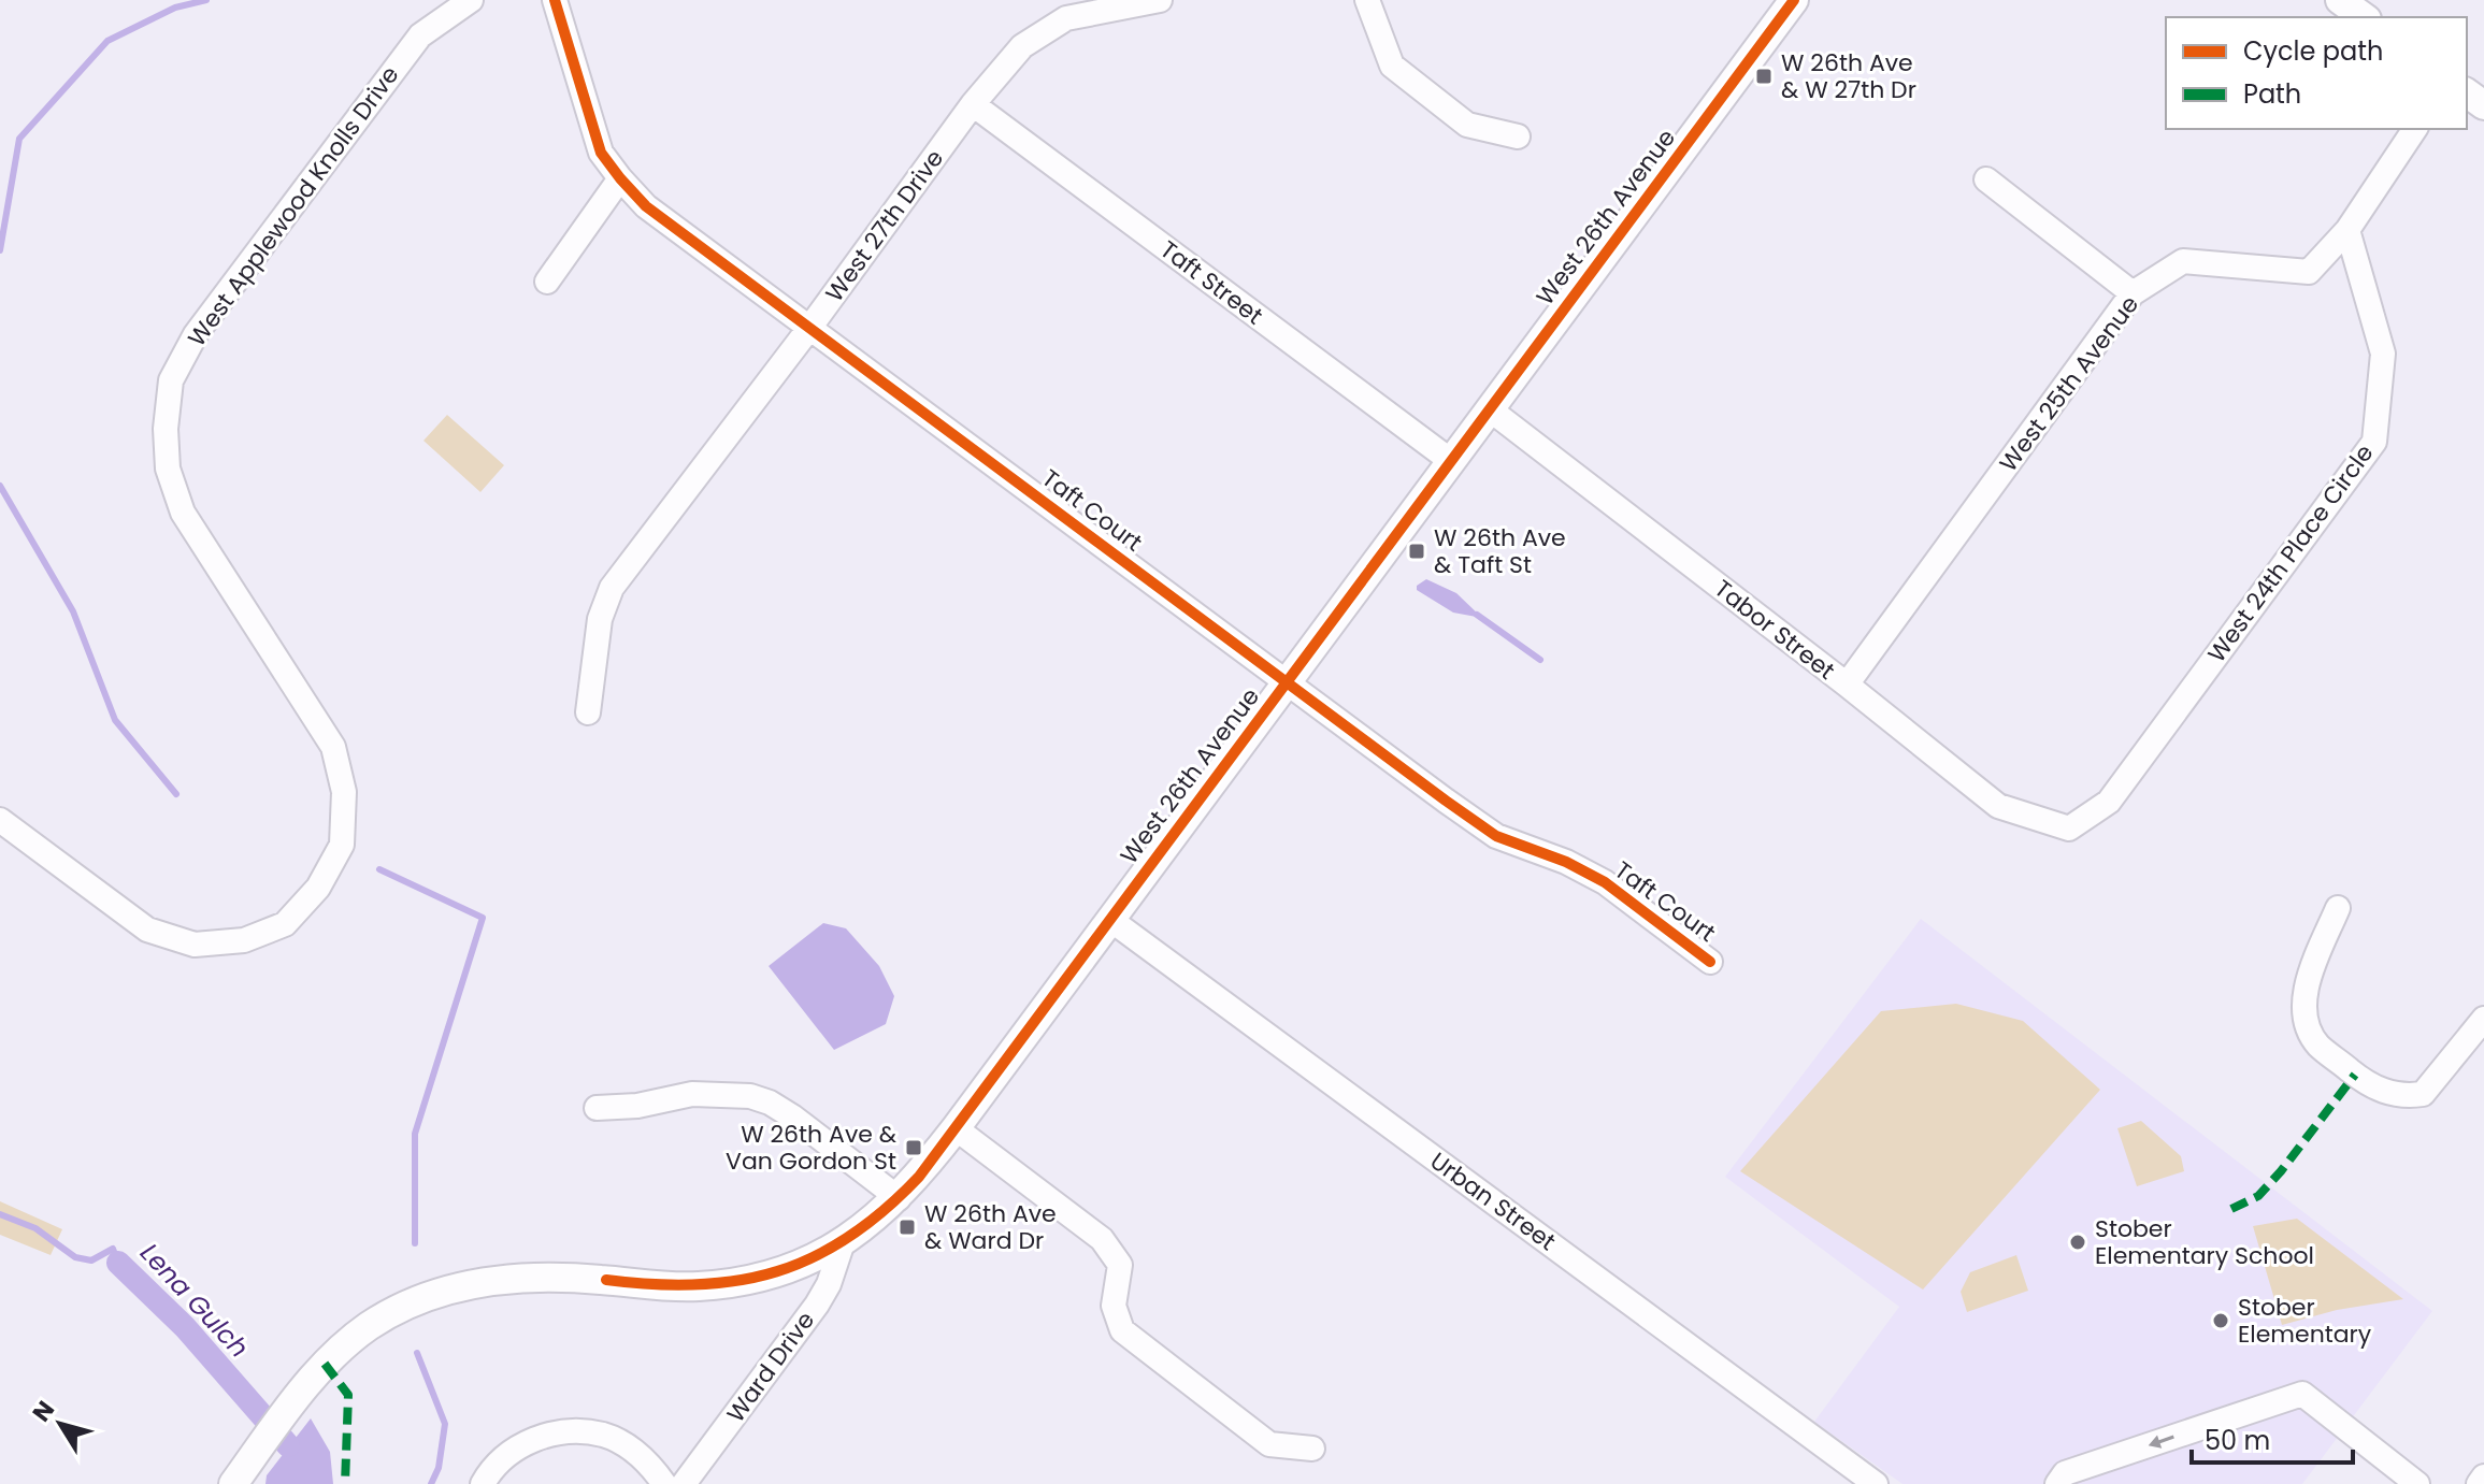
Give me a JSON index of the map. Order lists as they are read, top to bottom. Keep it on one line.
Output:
{"streets":{"street":["West Applewood Knolls Drive","West 26th Avenue","West 27th Drive","Taft Street","West 25th Avenue","Taft Court","West 24th Place Circle","Tabor Street","Urban Street","Ward Drive"]},"crossings":[["West 26th Avenue","Taft Street"],["West 26th Avenue","Taft Court"],["West 26th Avenue","Tabor Street"],["West 26th Avenue","Urban Street"],["West 26th Avenue","Ward Drive"],["West 27th Drive","Taft Street"],["West 27th Drive","Taft Court"],["West 25th Avenue","West 24th Place Circle"],["West 25th Avenue","Tabor Street"],["West 24th Place Circle","Tabor Street"]],"water":["Lena Gulch"],"places":{"transit":["W 26th Ave & W 27th Dr","W 26th Ave & Taft St","W 26th Ave & Van Gordon St","W 26th Ave & Ward Dr"],"other":["Stober Elementary School","Stober Elementary"]},"legend":["Cycle path","Path"],"scale_bar":"50 m","north":"top left"}
